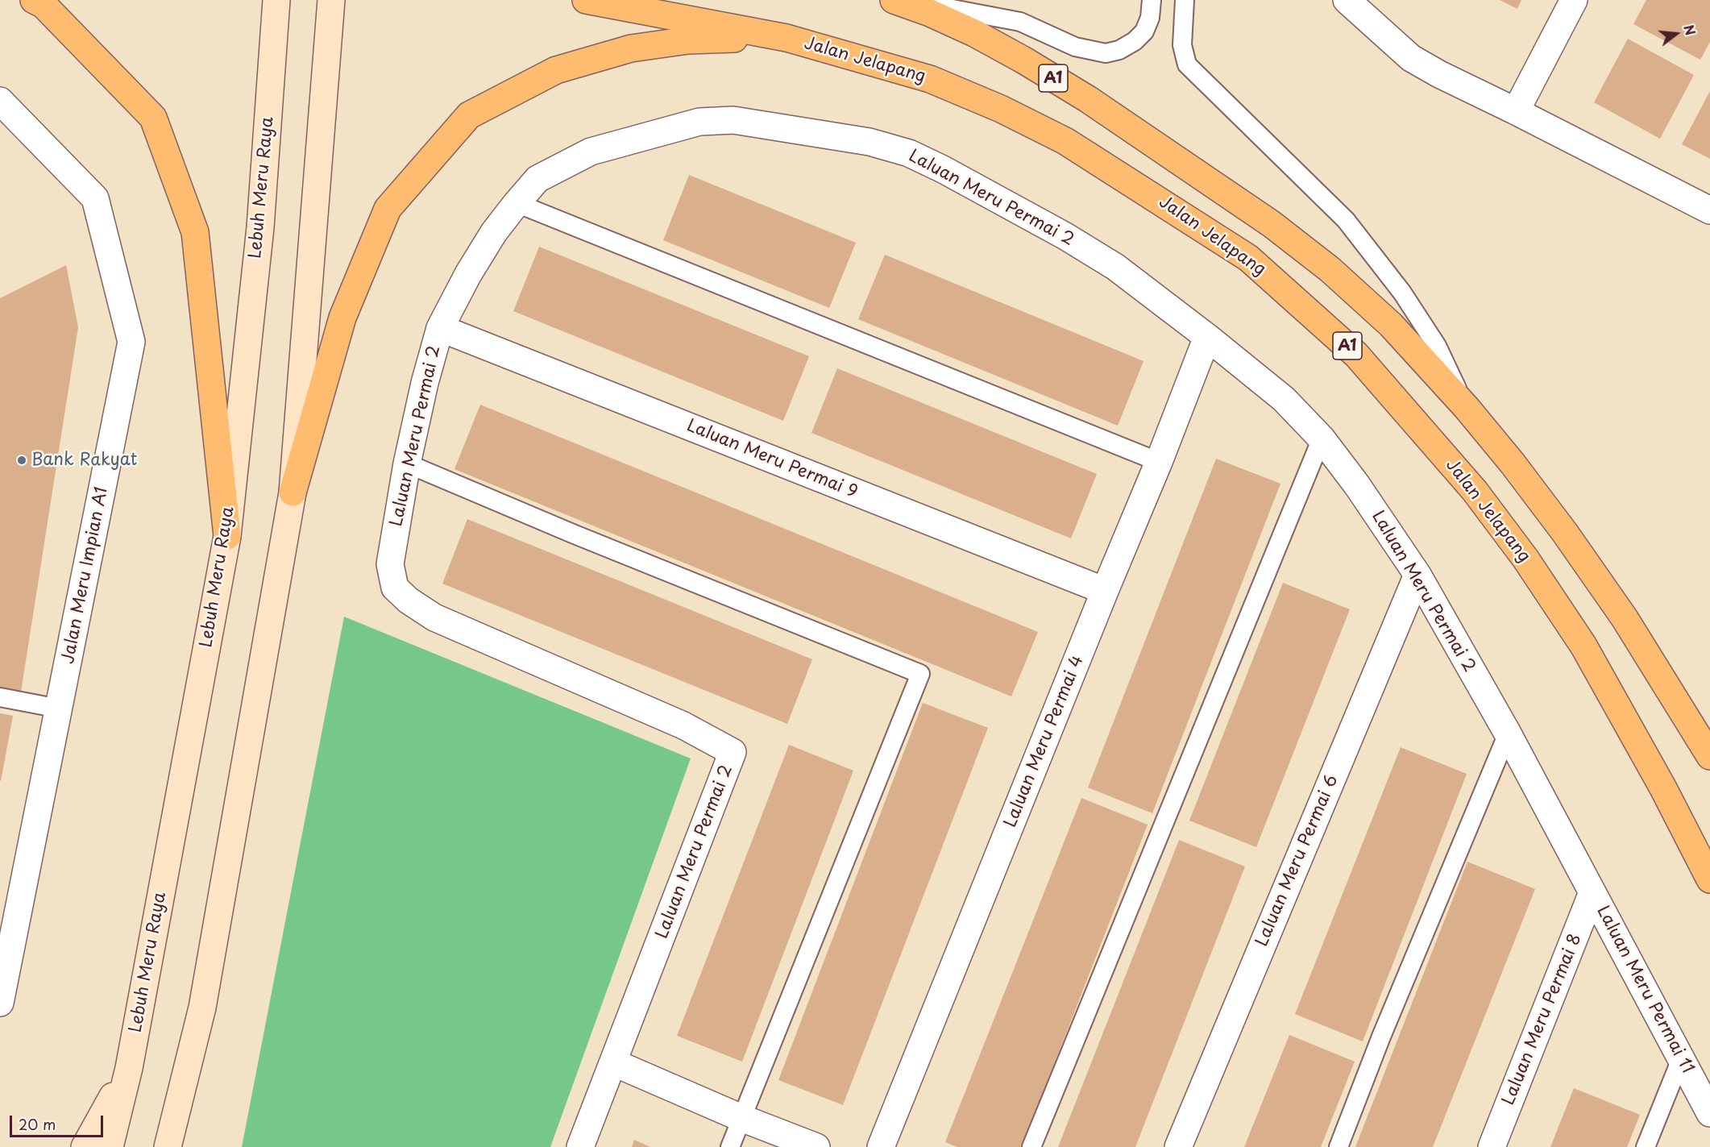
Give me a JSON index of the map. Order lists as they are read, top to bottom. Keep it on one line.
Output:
{"streets":{"main road":["Jalan Jelapang","A1","Lebuh Meru Raya"],"street":["Laluan Meru Permai 2","Laluan Meru Permai 9","Jalan Meru Impian A1","Laluan Meru Permai 4","Laluan Meru Permai 6","Laluan Meru Permai 11","Laluan Meru Permai 8"]},"crossings":[["Laluan Meru Permai 2","Laluan Meru Permai 9"],["Laluan Meru Permai 2","Laluan Meru Permai 4"],["Laluan Meru Permai 2","Laluan Meru Permai 6"],["Laluan Meru Permai 2","Laluan Meru Permai 11"],["Laluan Meru Permai 2","Laluan Meru Permai 8"],["Laluan Meru Permai 9","Laluan Meru Permai 4"],["Laluan Meru Permai 11","Laluan Meru Permai 8"]],"places":["Bank Rakyat"],"scale_bar":"20 m","north":"right"}
